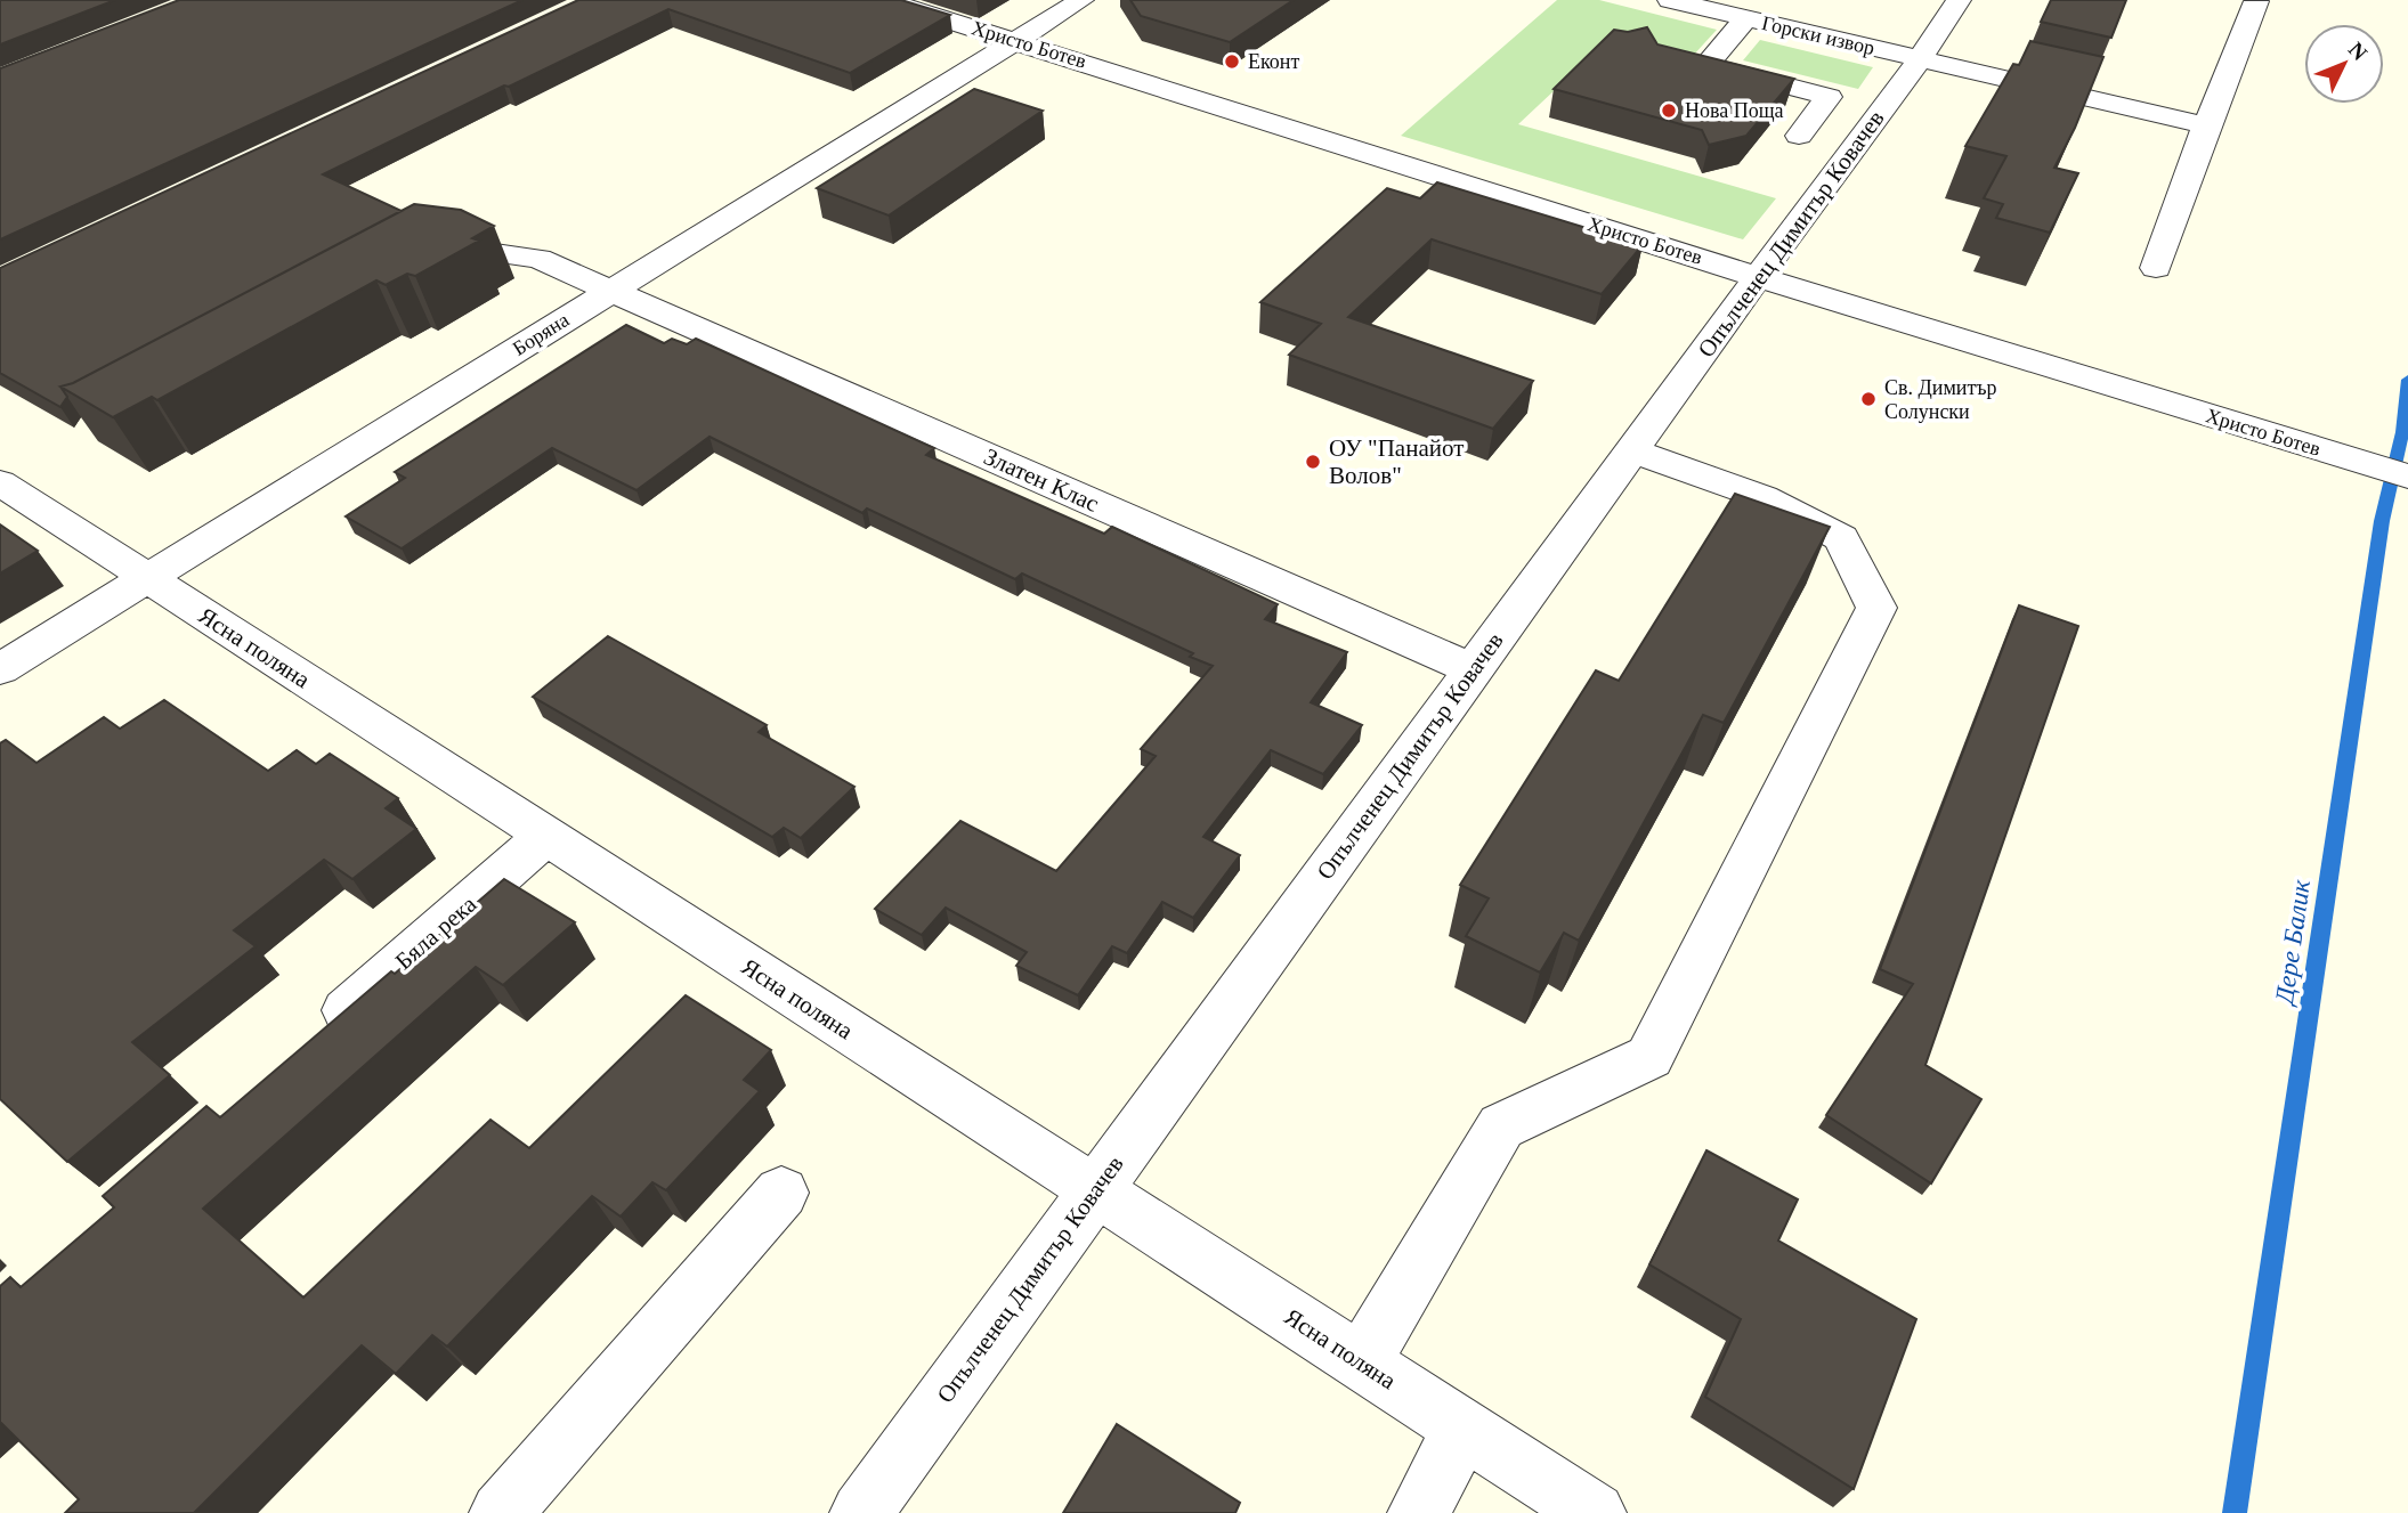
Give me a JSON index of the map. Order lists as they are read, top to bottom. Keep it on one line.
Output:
{"streets":{"street":["Горски извор","Христо Ботев","Опълченец Димитър Ковачев","Боряна","Златен Клас","Ясна поляна","Бяла река"]},"crossings":[["Горски извор","Опълченец Димитър Ковачев"],["Христо Ботев","Опълченец Димитър Ковачев"],["Христо Ботев","Боряна"],["Опълченец Димитър Ковачев","Златен Клас"],["Опълченец Димитър Ковачев","Ясна поляна"],["Боряна","Златен Клас"],["Боряна","Ясна поляна"],["Ясна поляна","Бяла река"]],"water":["Дере Балик"],"places":["Еконт","Нова Поща","Св. Димитър Солунски","ОУ \"Панайот Волов\""],"north":"top right"}
